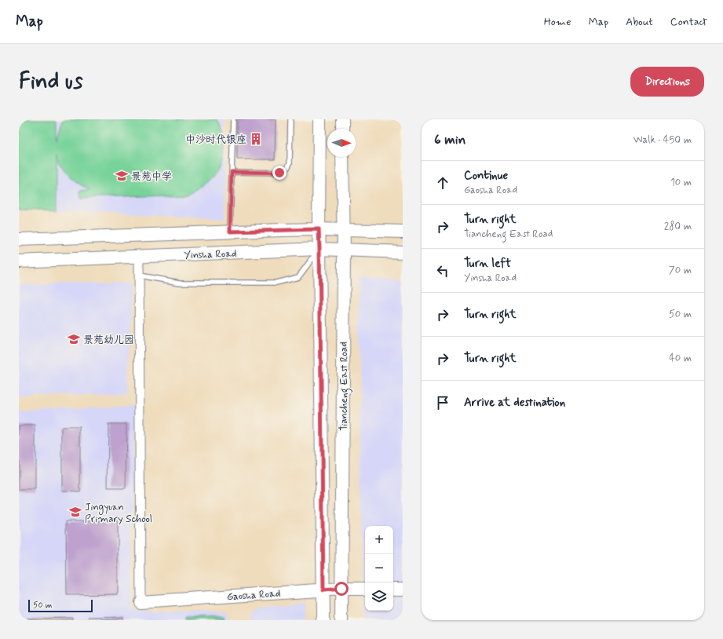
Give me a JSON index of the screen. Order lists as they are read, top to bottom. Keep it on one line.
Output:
{"streets":{"street":["Yinsha Road","Tiancheng East Road","Gaosha Road"]},"crossings":[["Yinsha Road","Tiancheng East Road"],["Tiancheng East Road","Gaosha Road"]],"places":{"building":["中沙时代银座"],"school or university":["景苑中学","景苑幼儿园","Jingyuan Primary School"]},"scale_bar":"50 m","north":"right","page":{"header":"Map","nav":["Home","Map","About","Contact"],"buttons":"Directions","title":"Find us","heading":["6 min","Walk · 450 m"],"list":[["Continue","Gaosha Road","10 m"],["Turn right","Tiancheng East Road","280 m"],["Turn left","Yinsha Road","70 m"],["Turn right","50 m"],["Turn right","40 m"],"Arrive at destination"],"map_buttons":["+","−"],"scale":"50 m"}}
